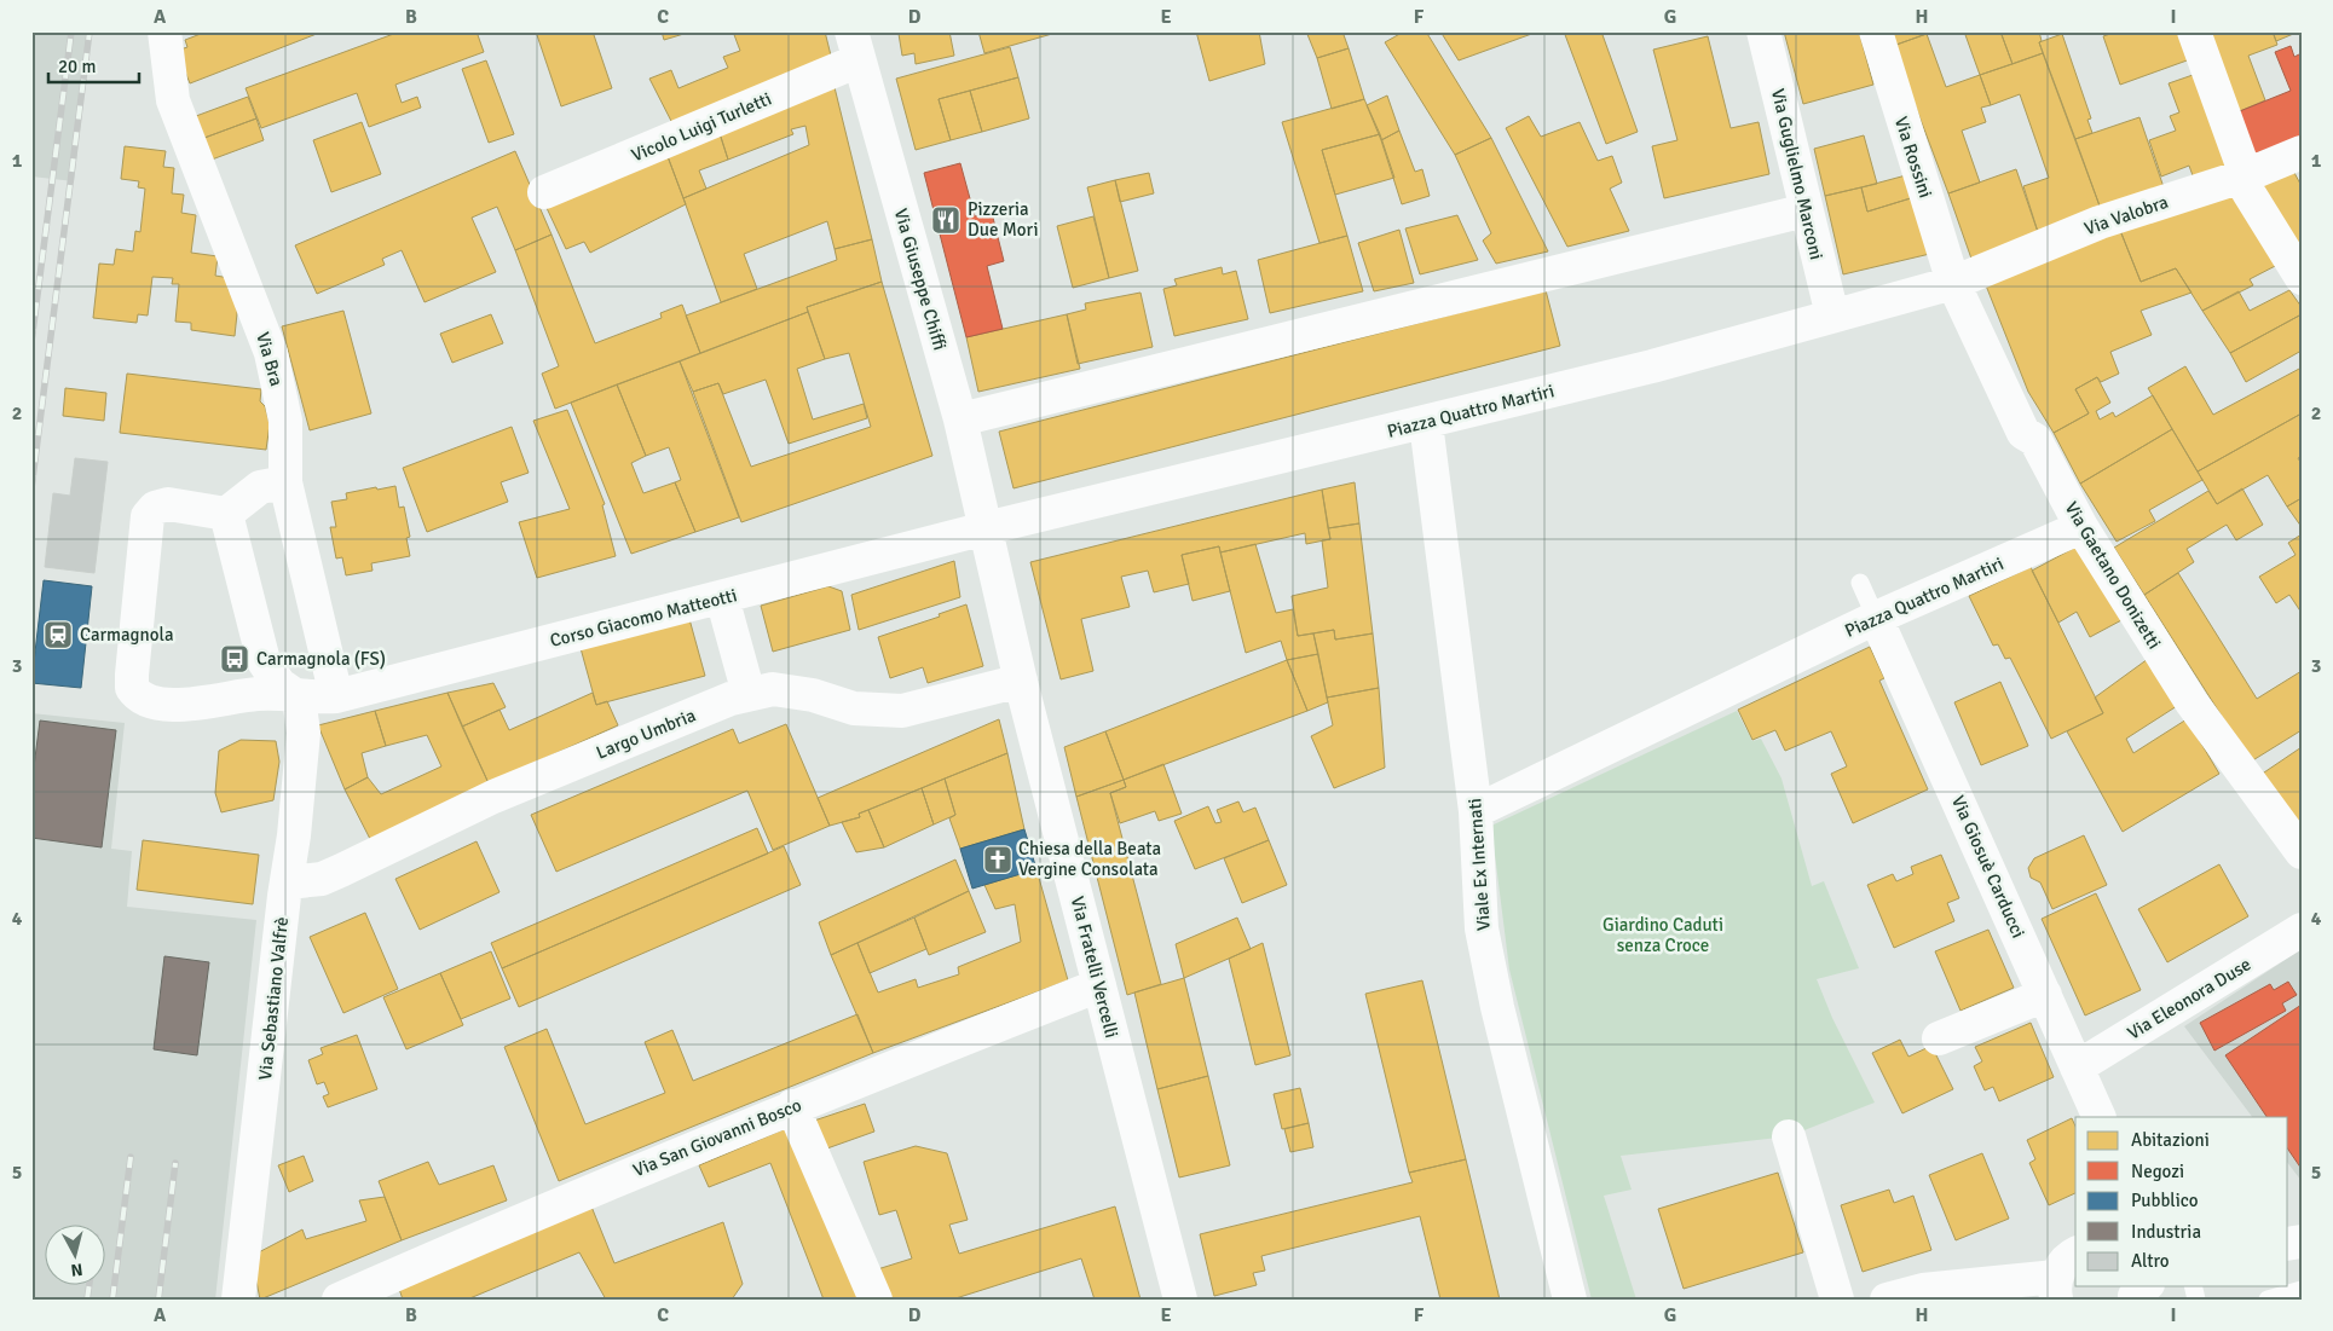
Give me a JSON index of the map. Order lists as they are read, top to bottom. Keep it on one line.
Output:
{"streets":{"street":["Vicolo Luigi Turletti","Via Rossini","Via Guglielmo Marconi","Via Valobra","Via Giuseppe Chiffi","Via Bra","Piazza Quattro Martiri","Via Gaetano Donizetti","Corso Giacomo Matteotti","Largo Umbria","Viale Ex Internati","Via Giosuè Carducci","Via Fratelli Vercelli","Via Sebastiano Valfrè","Via Eleonora Duse","Via San Giovanni Bosco"]},"crossings":[["Vicolo Luigi Turletti","Via Giuseppe Chiffi"],["Via Rossini","Via Valobra"],["Via Rossini","Piazza Quattro Martiri"],["Via Rossini","Via Gaetano Donizetti"],["Via Guglielmo Marconi","Piazza Quattro Martiri"],["Via Valobra","Piazza Quattro Martiri"],["Via Valobra","Via Gaetano Donizetti"],["Via Giuseppe Chiffi","Piazza Quattro Martiri"],["Via Giuseppe Chiffi","Corso Giacomo Matteotti"],["Via Giuseppe Chiffi","Via Fratelli Vercelli"],["Via Bra","Corso Giacomo Matteotti"],["Piazza Quattro Martiri","Via Gaetano Donizetti"],["Piazza Quattro Martiri","Corso Giacomo Matteotti"],["Piazza Quattro Martiri","Viale Ex Internati"],["Piazza Quattro Martiri","Via Giosuè Carducci"],["Piazza Quattro Martiri","Via Fratelli Vercelli"],["Corso Giacomo Matteotti","Via Fratelli Vercelli"],["Corso Giacomo Matteotti","Via Sebastiano Valfrè"],["Largo Umbria","Via Fratelli Vercelli"],["Largo Umbria","Via Sebastiano Valfrè"],["Via Giosuè Carducci","Via Eleonora Duse"],["Via Fratelli Vercelli","Via San Giovanni Bosco"]],"parks":["Giardino Caduti senza Croce"],"places":{"restaurant":["Pizzeria Due Mori"],"station":["Carmagnola"],"bus stop":["Carmagnola (FS)"],"church":["Chiesa della Beata Vergine Consolata"]},"legend":["Abitazioni","Negozi","Pubblico","Industria","Altro"],"scale_bar":"20 m","north":"bottom","grid":{"columns":["A","B","C","D","E","F","G","H","I"],"rows":["1","2","3","4","5"]}}
